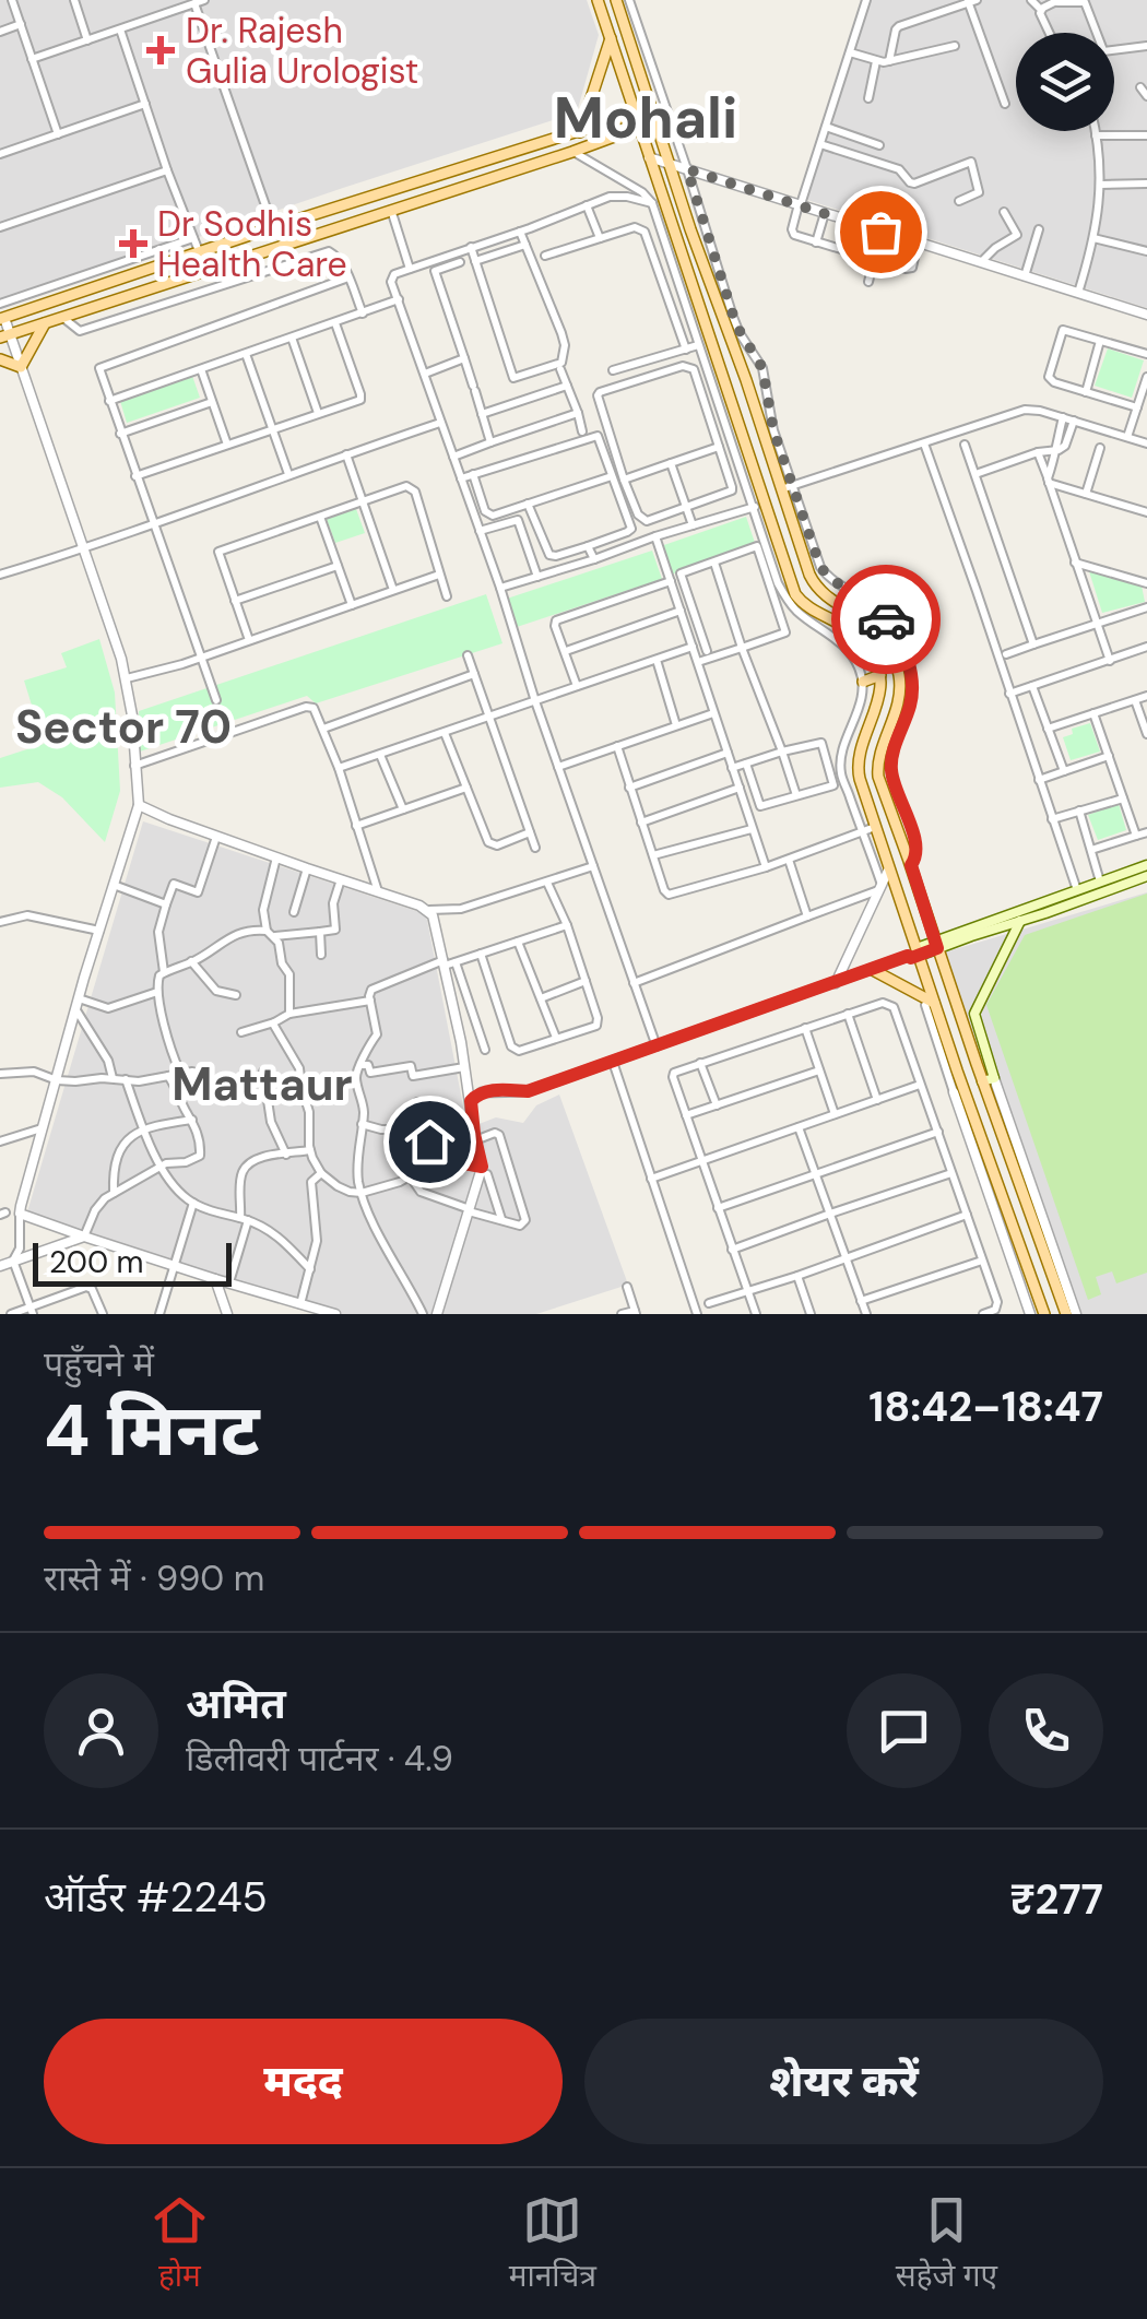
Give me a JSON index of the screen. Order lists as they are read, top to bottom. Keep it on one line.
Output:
{"districts":["Mohali","Sector 70","Mattaur"],"places":{"health":["Dr. Rajesh Gulia Urologist","Dr Sodhis Health Care"]},"scale_bar":"200 m","page":{"scale":"200 m","heading":["4 मिनट","पहुँचने में","18:42–18:47"],"panel":["अमित","डिलीवरी पार्टनर · 4.9","ऑर्डर #2245","₹277"],"bar":"रास्ते में · 990 m","buttons":["मदद","शेयर करें"],"tabs":["होम","मानचित्र","सहेजे गए"]}}
